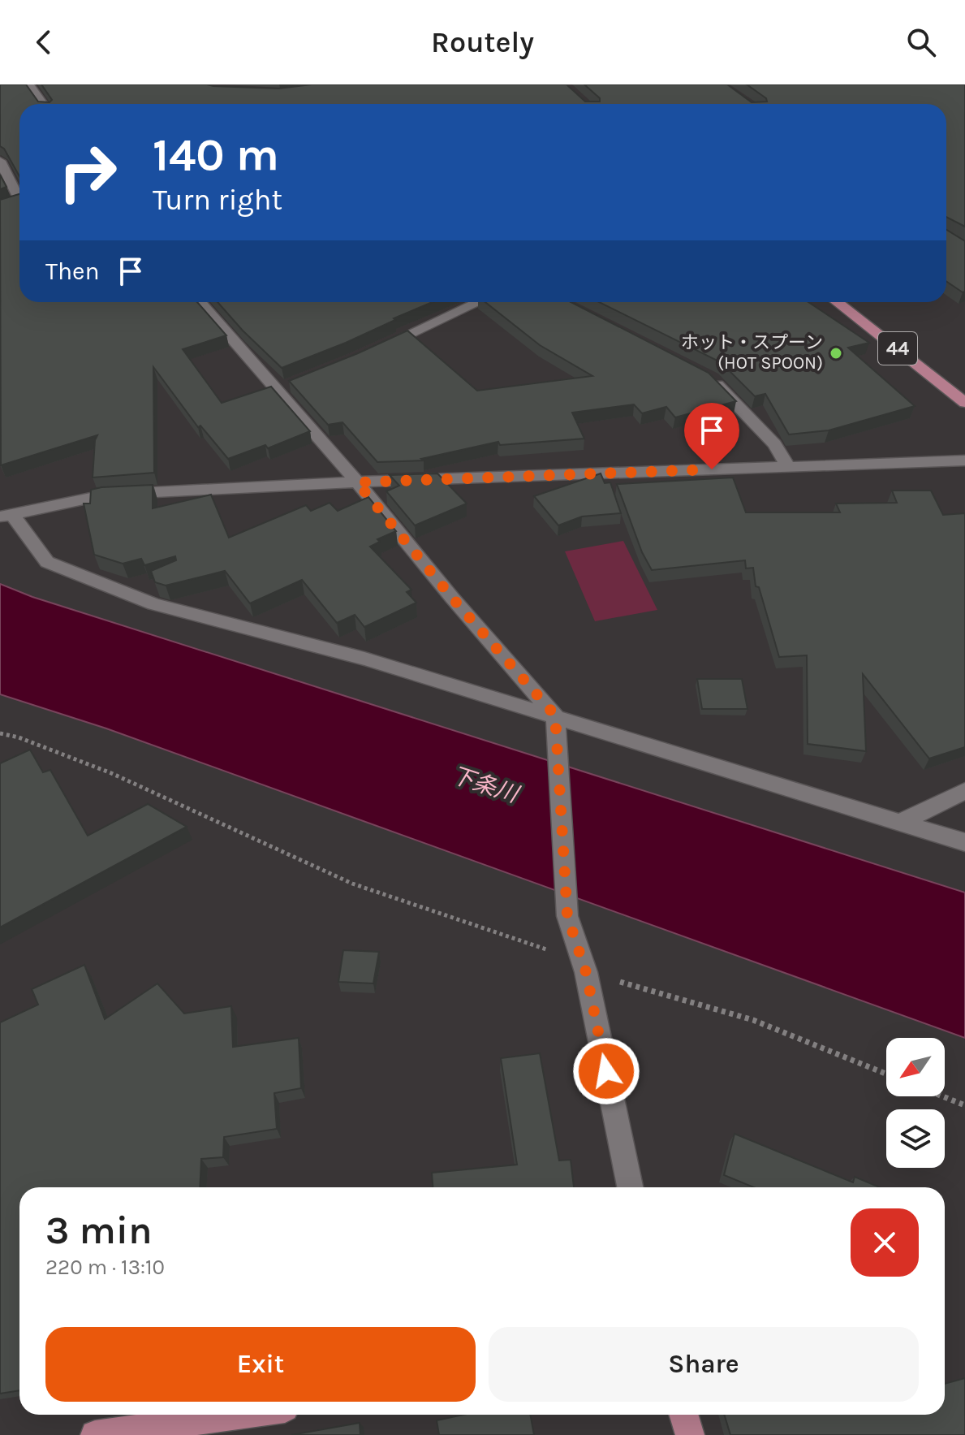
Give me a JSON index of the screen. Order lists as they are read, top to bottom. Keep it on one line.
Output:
{"streets":{"main road":["44"]},"water":["下条川"],"places":["ホット・スプーン (HOT SPOON)"],"north":"bottom left","page":{"header":"Routely","turn":["140 m","Turn right"],"then":"Then","heading":["3 min","220 m · 13:10"],"buttons":["Exit","Share"]}}
